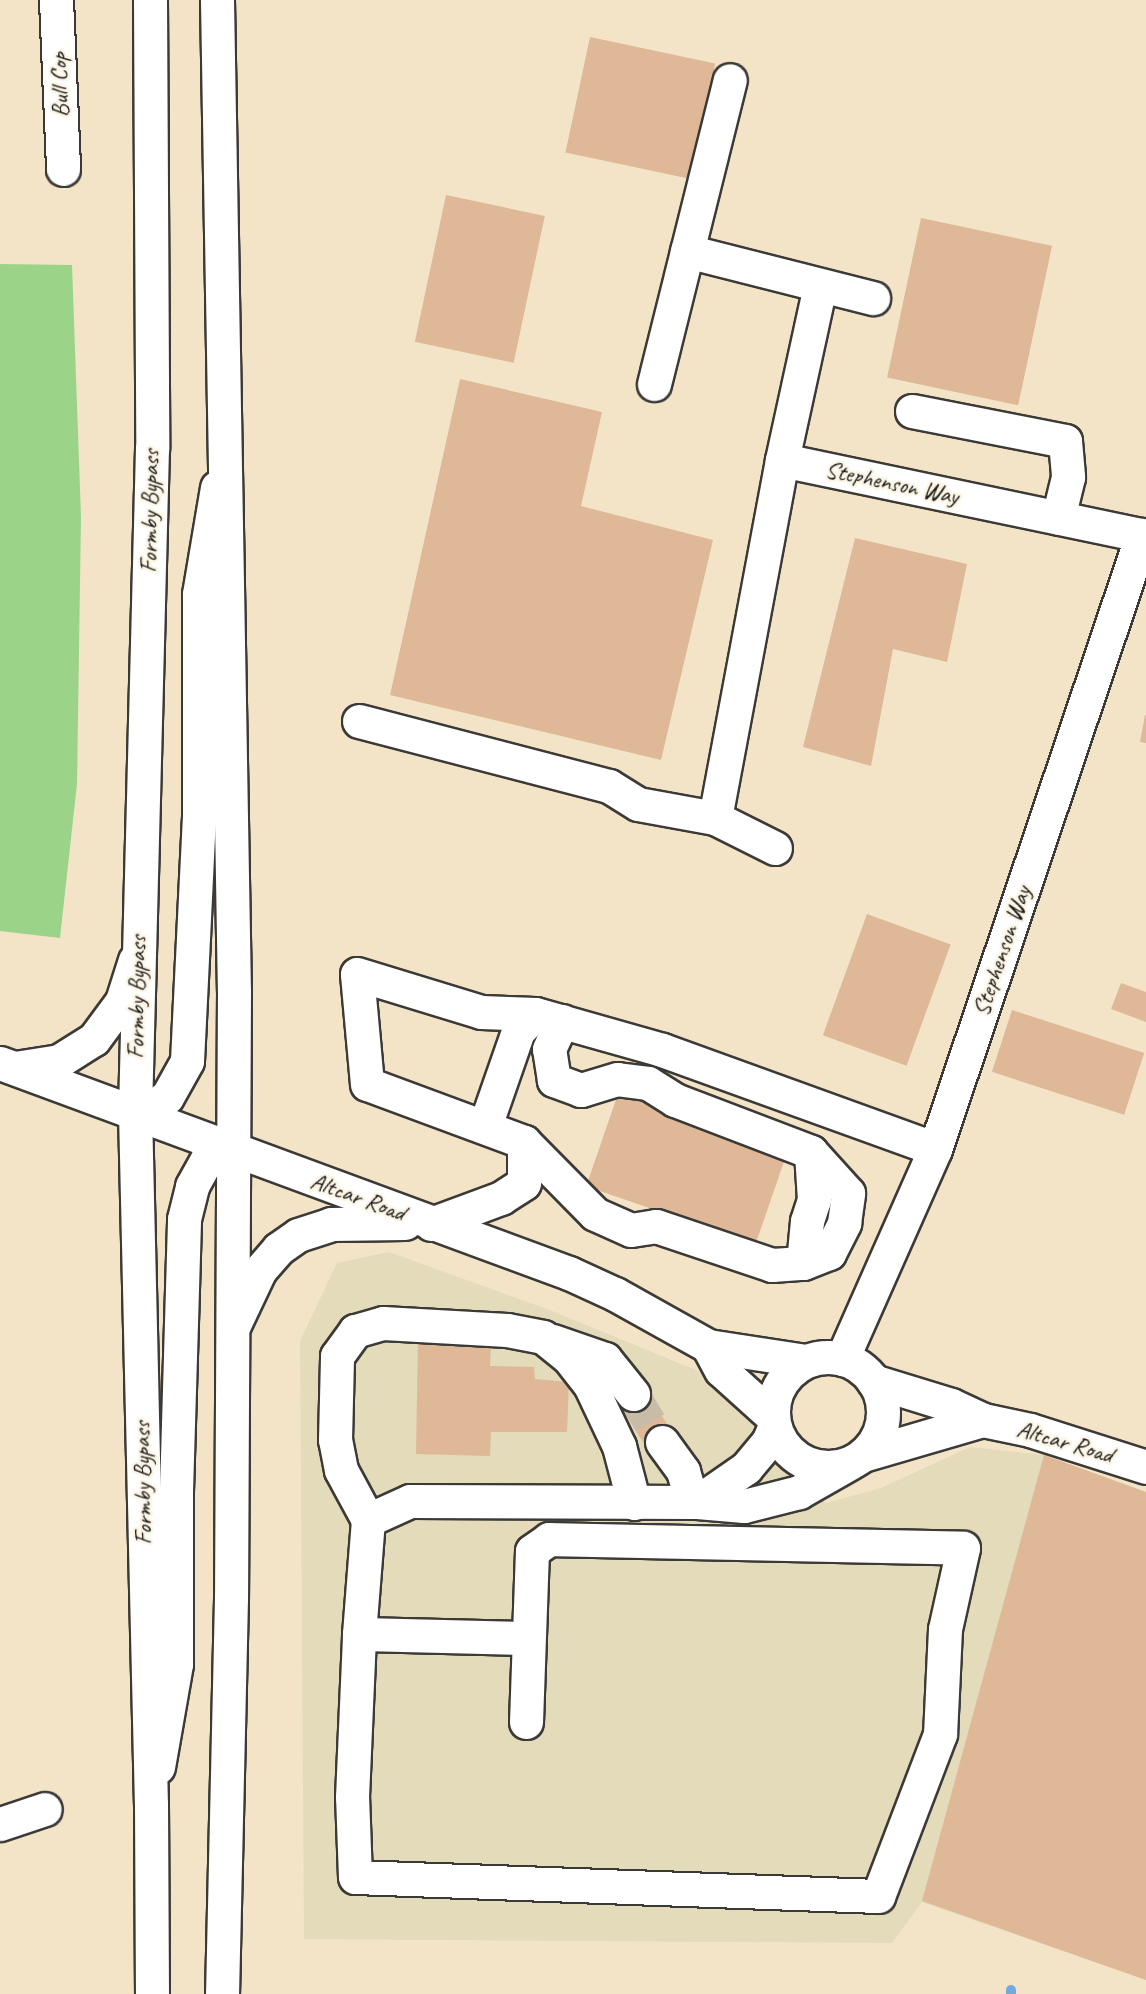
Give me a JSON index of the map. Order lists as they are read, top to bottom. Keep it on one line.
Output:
{"streets":{"main road":["Bull Cop","Stephenson Way","Formby Bypass","Altcar Road"]},"crossings":[["Stephenson Way","Altcar Road"],["Formby Bypass","Altcar Road"]]}
